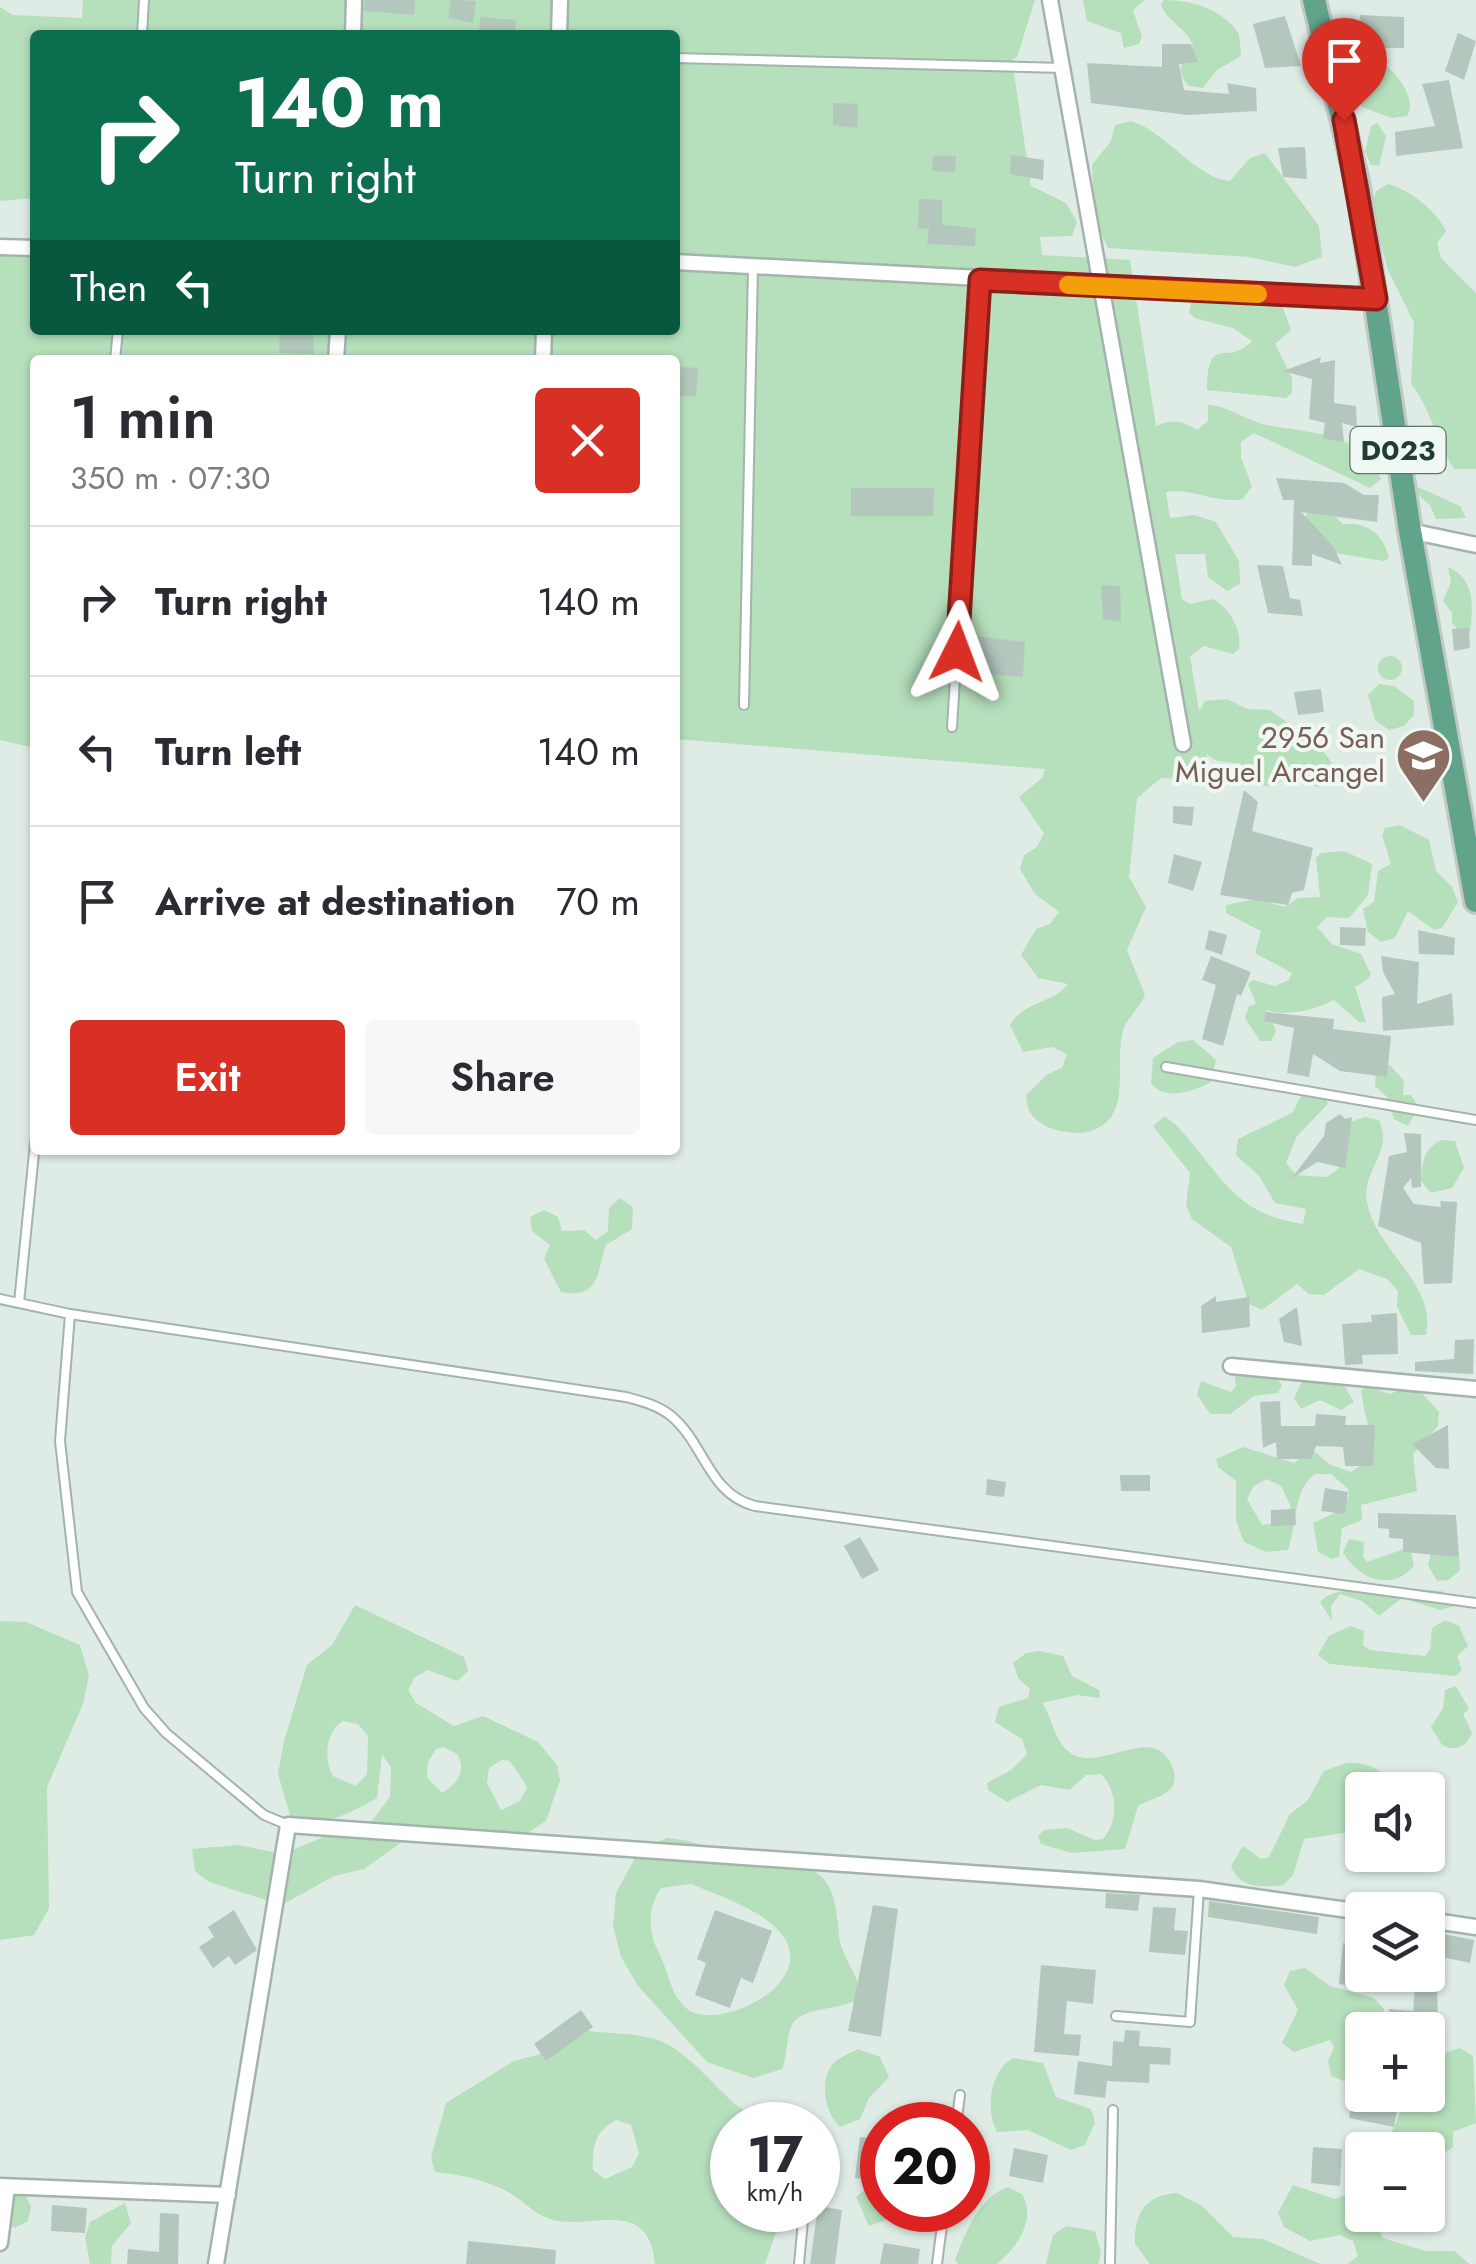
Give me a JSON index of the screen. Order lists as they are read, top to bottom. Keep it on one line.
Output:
{"streets":{"main road":["D023"]},"places":{"school or university":["2956 San Miguel Arcangel"]},"page":{"turn":["140 m","Turn right"],"then":"Then","heading":["1 min","350 m · 07:30"],"list":[{"name":"Turn right","value":"140 m"},{"name":"Turn left","value":"140 m"},{"name":"Arrive at destination","value":"70 m"}],"buttons":["Exit","Share"],"map_buttons":["+","−"],"speed":"17 km/h","limit":"20"}}
